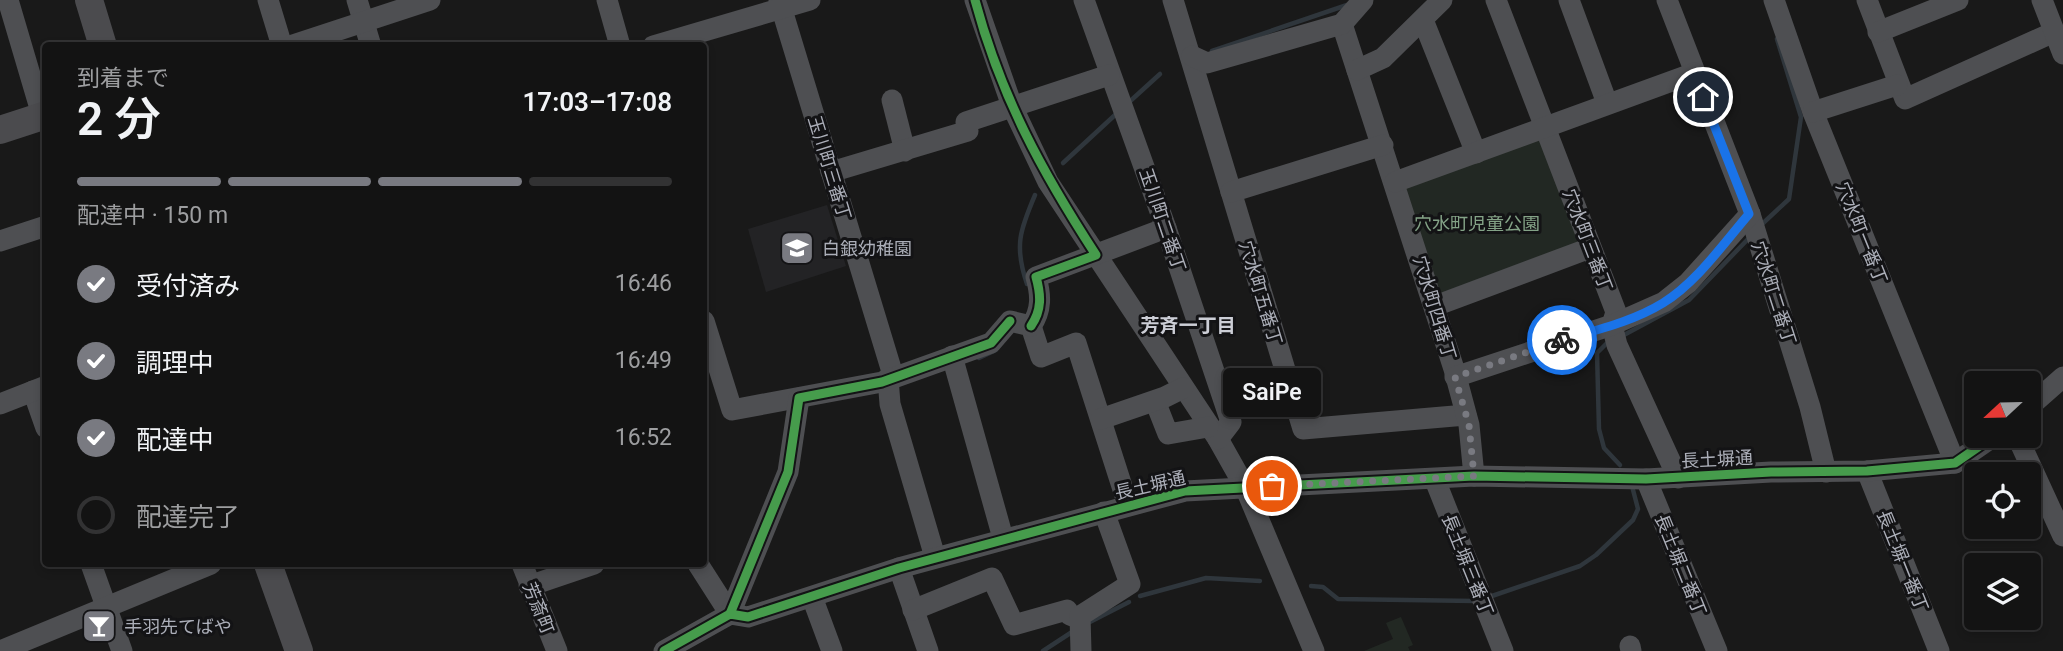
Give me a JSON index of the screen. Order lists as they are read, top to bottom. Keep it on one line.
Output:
{"streets":{"street":["玉川町三番丁","玉川町二番丁","穴水町一番丁","穴水町三番丁","穴水町五番丁","穴水町二番丁","穴水町四番丁","長土塀通","長土塀一番丁","長土塀三番丁","長土塀二番丁","芳斎町"]},"crossings":[["玉川町三番丁","長土塀通"],["穴水町一番丁","長土塀通"],["穴水町三番丁","長土塀通"],["穴水町五番丁","穴水町四番丁"],["穴水町二番丁","長土塀通"],["穴水町四番丁","長土塀通"],["長土塀通","長土塀一番丁"],["長土塀通","長土塀三番丁"],["長土塀通","長土塀二番丁"]],"districts":["芳斉一丁目"],"parks":["穴水町児童公園"],"places":{"school or university":["白銀幼稚園"],"other":["SaiPe"],"bar":["手羽先てばや"]},"north":"left","page":{"heading":["2 分","到着まで","17:03–17:08"],"bar":"配達中 · 150 m","list":[["受付済み","16:46"],["調理中","16:49"],["配達中","16:52"],"配達完了"],"bubble":"SaiPe"}}
